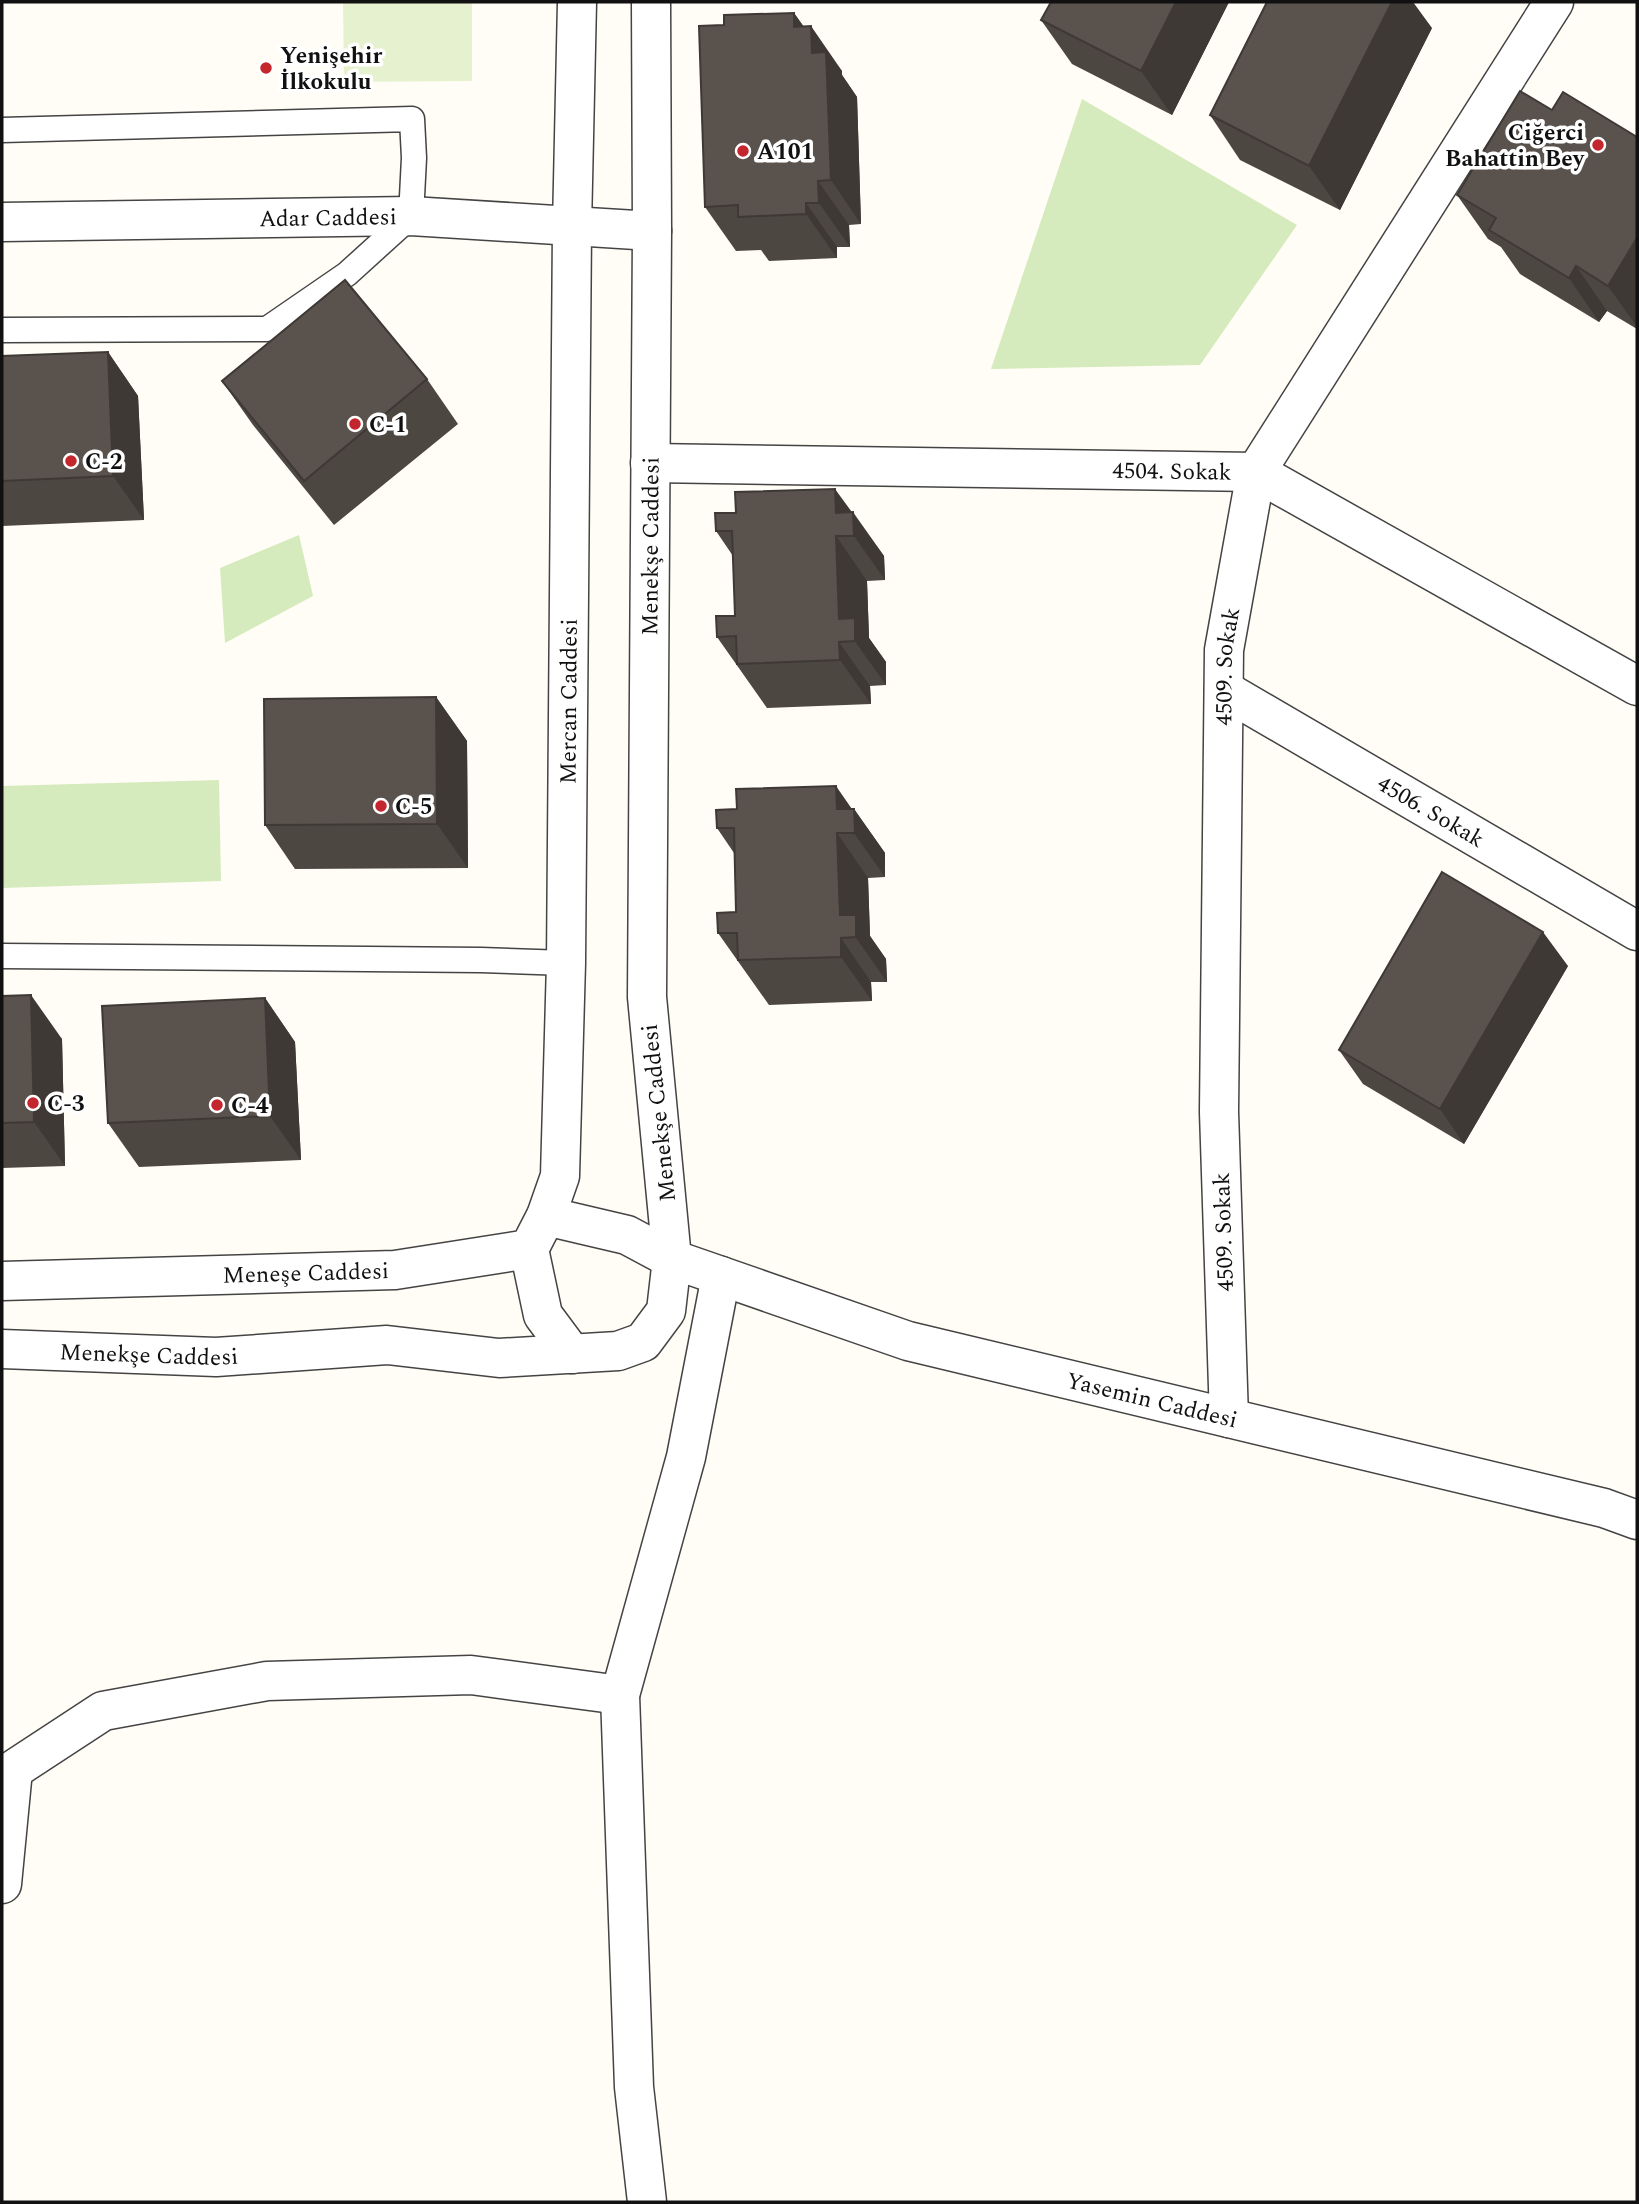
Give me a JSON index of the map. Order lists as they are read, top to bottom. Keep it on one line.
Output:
{"streets":{"street":["Adar Caddesi","4504. Sokak","Menekşe Caddesi","4509. Sokak","Mercan Caddesi","4506. Sokak","Meneşe Caddesi","Yasemin Caddesi"]},"crossings":[["Adar Caddesi","Menekşe Caddesi"],["Adar Caddesi","Mercan Caddesi"],["4504. Sokak","Menekşe Caddesi"],["4504. Sokak","4509. Sokak"],["Menekşe Caddesi","Mercan Caddesi"],["Menekşe Caddesi","Meneşe Caddesi"],["Menekşe Caddesi","Yasemin Caddesi"],["4509. Sokak","4506. Sokak"],["4509. Sokak","Yasemin Caddesi"],["Mercan Caddesi","Meneşe Caddesi"],["Mercan Caddesi","Yasemin Caddesi"],["Meneşe Caddesi","Yasemin Caddesi"]],"places":["Yenişehir İlkokulu","Ciğerci Bahattin Bey","A101","C-1","C-2","C-5","C-3","C-4"]}
